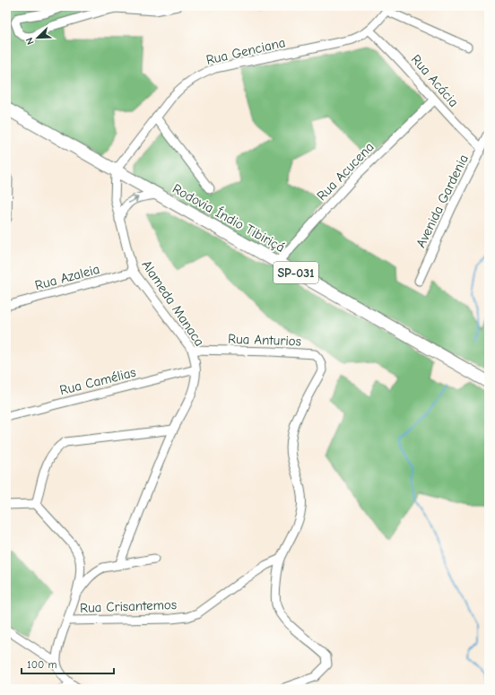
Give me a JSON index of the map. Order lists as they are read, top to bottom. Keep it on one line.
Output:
{"streets":{"highway":["Rodovia Índio Tibiriçá","SP-031"],"street":["Rua Genciana","Rua Acácia","Rua Acucena","Avenida Gardenia","Rua Azaleia","Alameda Manaca","Rua Anturios","Rua Camélias","Rua Crisantemos"]},"crossings":[["Rua Genciana","Rua Acácia"],["Rua Genciana","Rodovia Índio Tibiriçá"],["Rua Genciana","Alameda Manaca"],["Rua Acácia","Rua Acucena"],["Rua Acácia","Avenida Gardenia"],["Rua Acucena","Rodovia Índio Tibiriçá"],["Rodovia Índio Tibiriçá","Alameda Manaca"],["Rua Azaleia","Alameda Manaca"],["Alameda Manaca","Rua Anturios"],["Alameda Manaca","Rua Camélias"],["Rua Anturios","Rua Crisantemos"]],"scale_bar":"100 m","north":"bottom left"}
